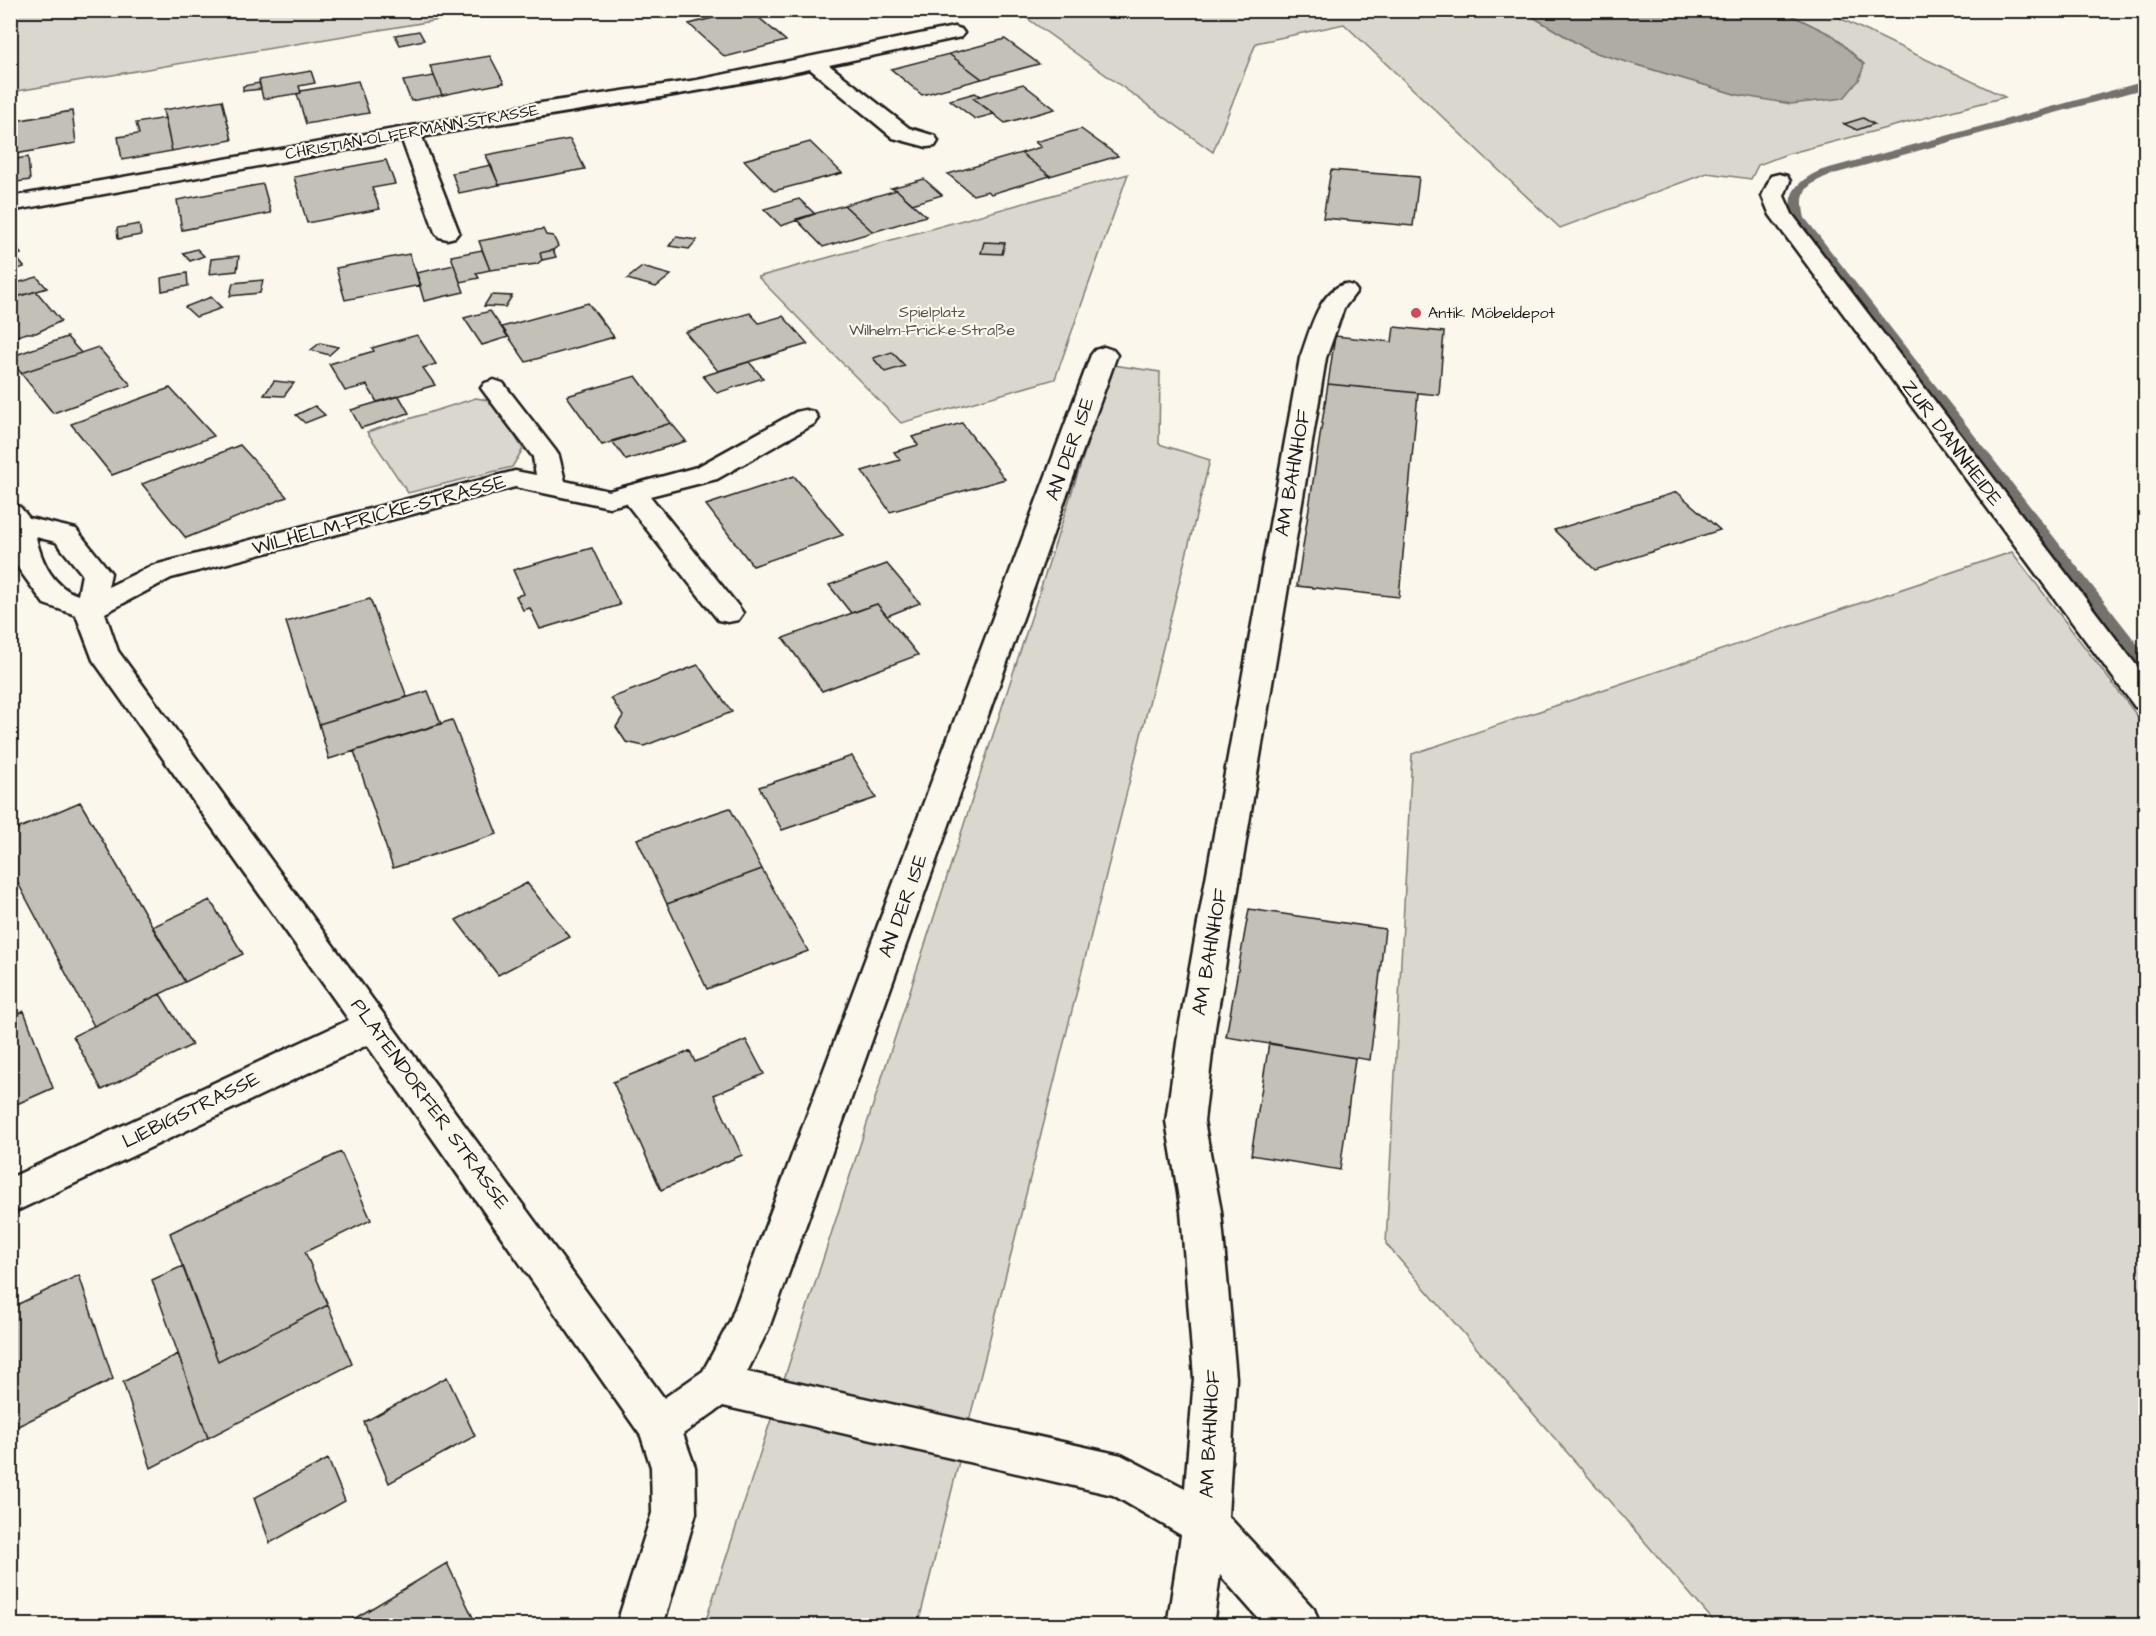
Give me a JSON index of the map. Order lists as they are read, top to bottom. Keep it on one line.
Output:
{"streets":{"street":["CHRISTIAN-OLFERMANN-STRASSE","ZUR DANNHEIDE","AN DER ISE","AM BAHNHOF","WILHELM-FRICKE-STRASSE","PLATENDORFER STRASSE","LIEBIGSTRASSE"]},"crossings":[["AN DER ISE","PLATENDORFER STRASSE"],["WILHELM-FRICKE-STRASSE","PLATENDORFER STRASSE"],["PLATENDORFER STRASSE","LIEBIGSTRASSE"]],"parks":["Spielplatz Wilhelm-Fricke-Straße"],"places":["Antik Möbeldepot"]}
